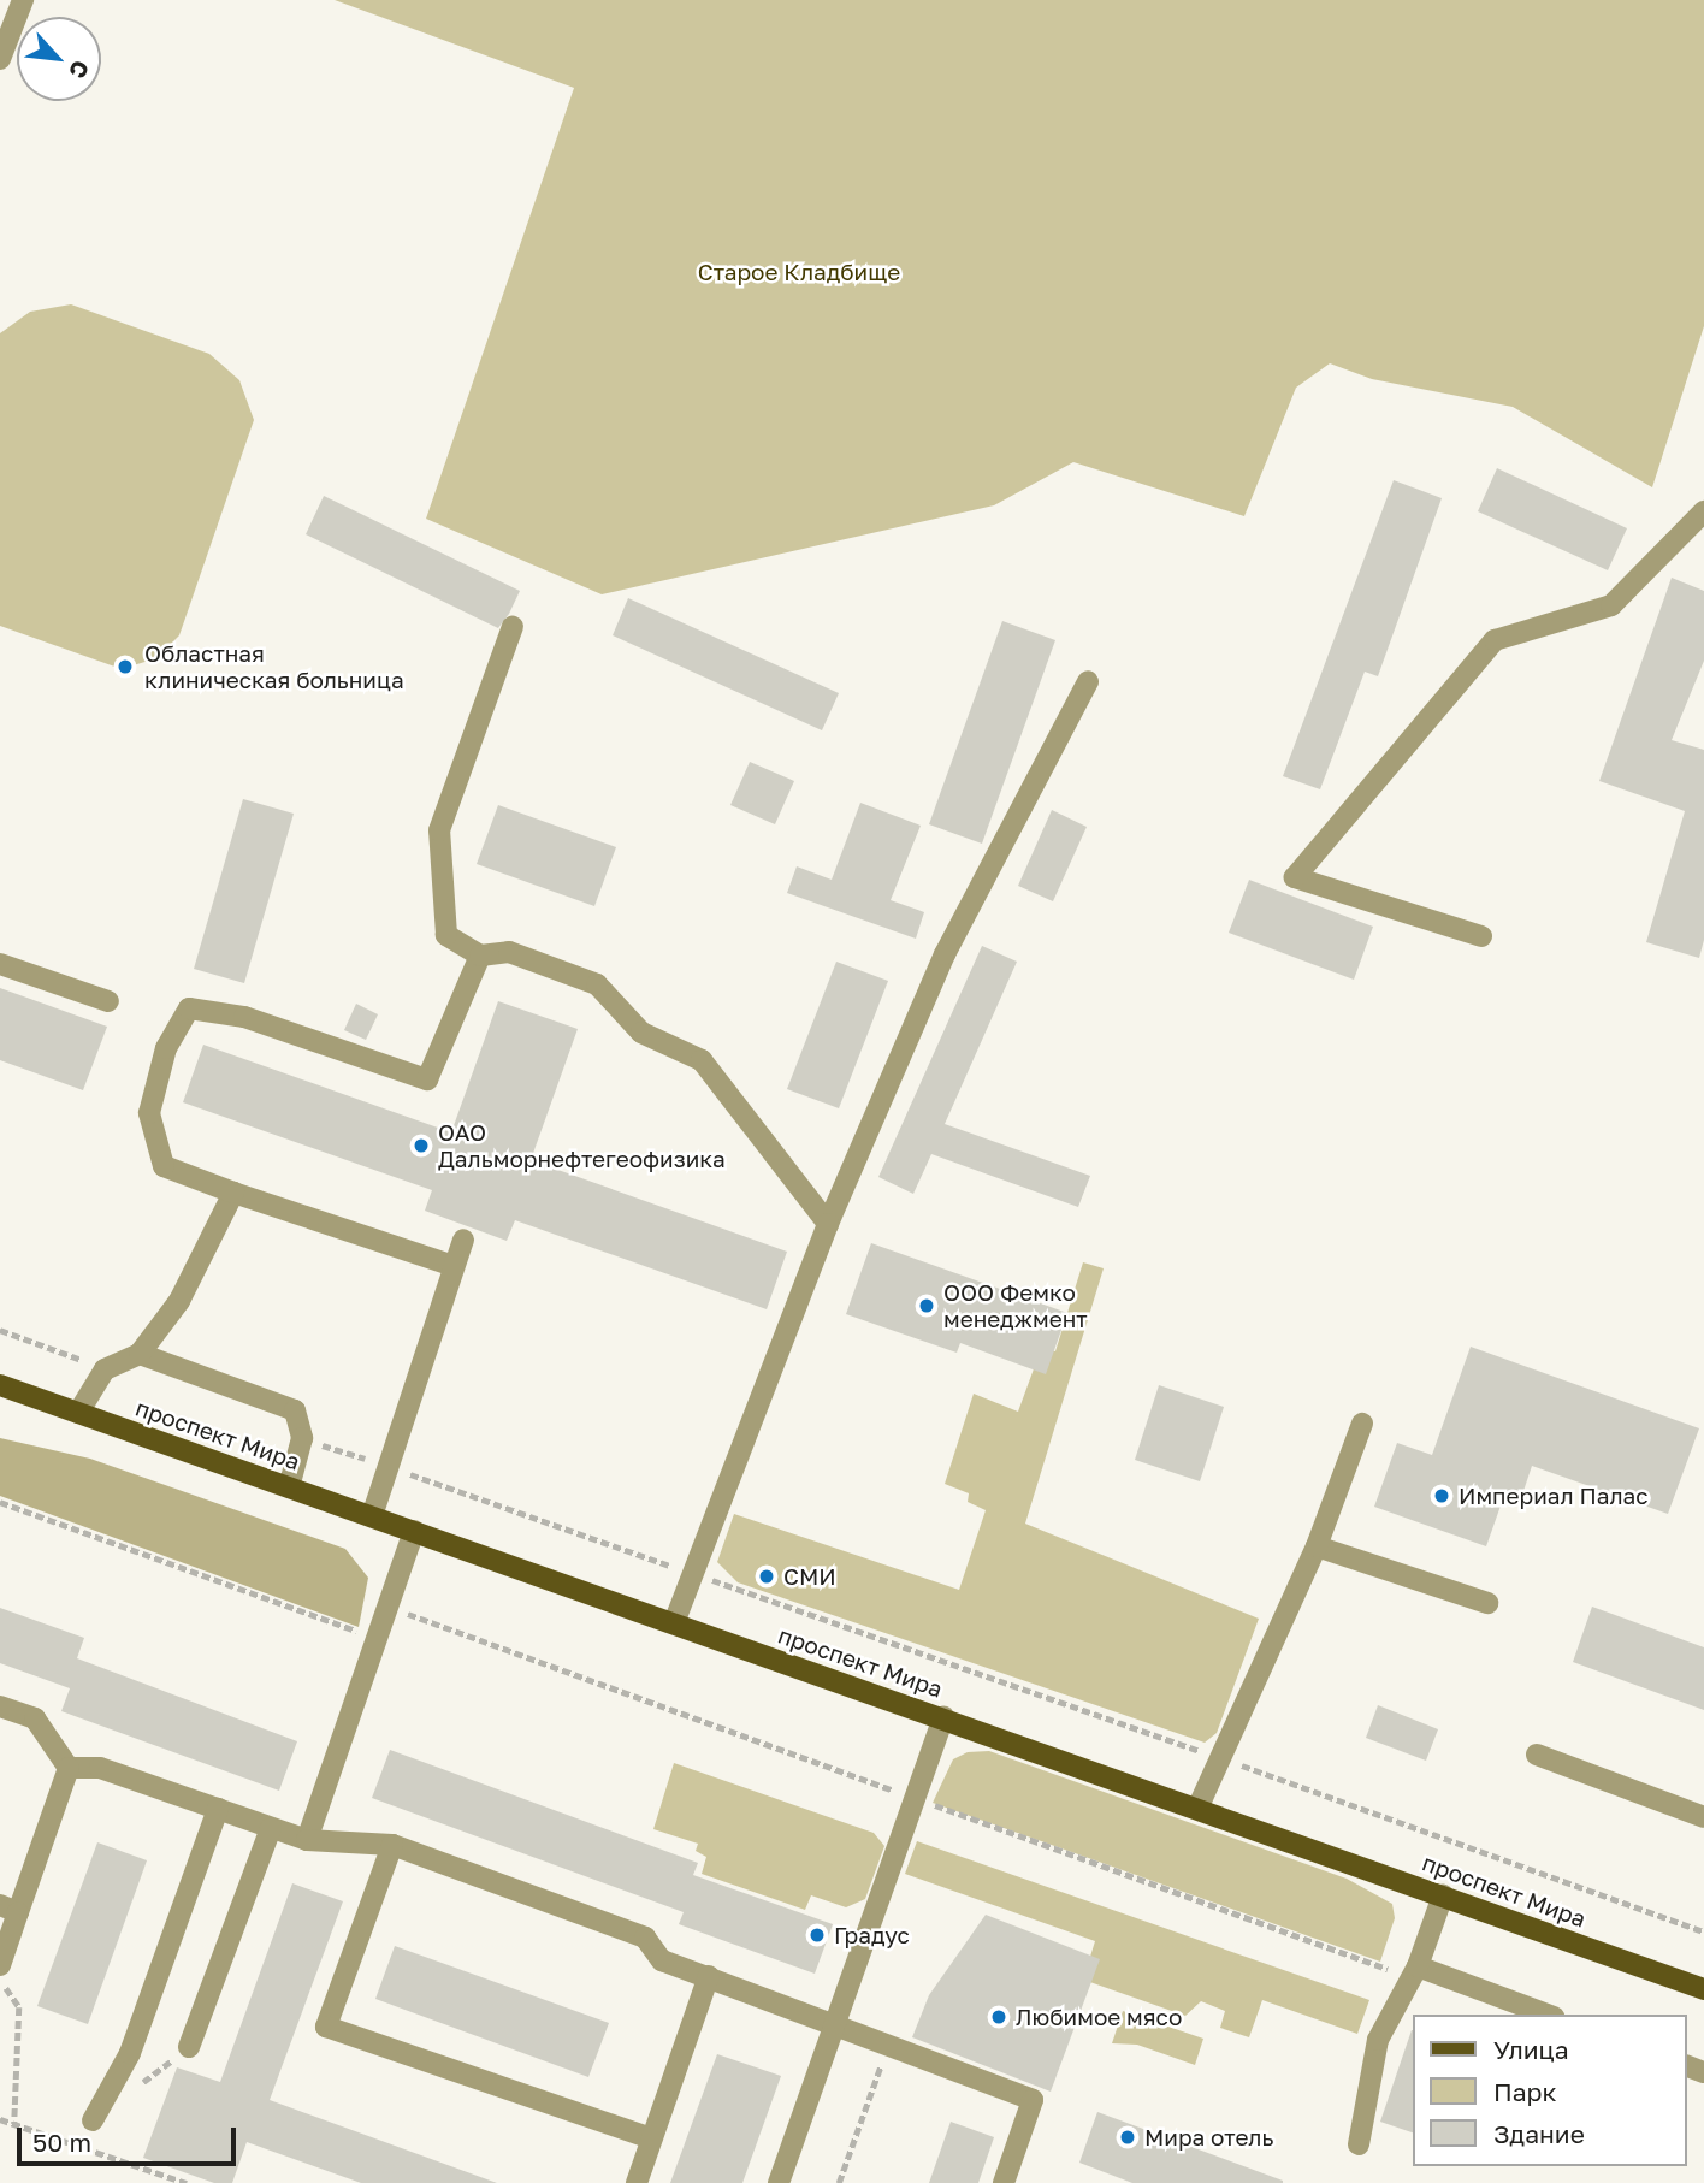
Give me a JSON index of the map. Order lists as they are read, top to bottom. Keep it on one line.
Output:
{"streets":{"main road":["проспект Мира"]},"parks":["Старое Кладбище"],"places":["Областная клиническая больница","ОАО Дальморнефтегеофизика","ООО Фемко менеджмент","Империал Палас","СМИ","Градус","Любимое мясо","Мира отель"],"legend":["Улица","Парк","Здание"],"scale_bar":"50 m","north":"bottom right"}
